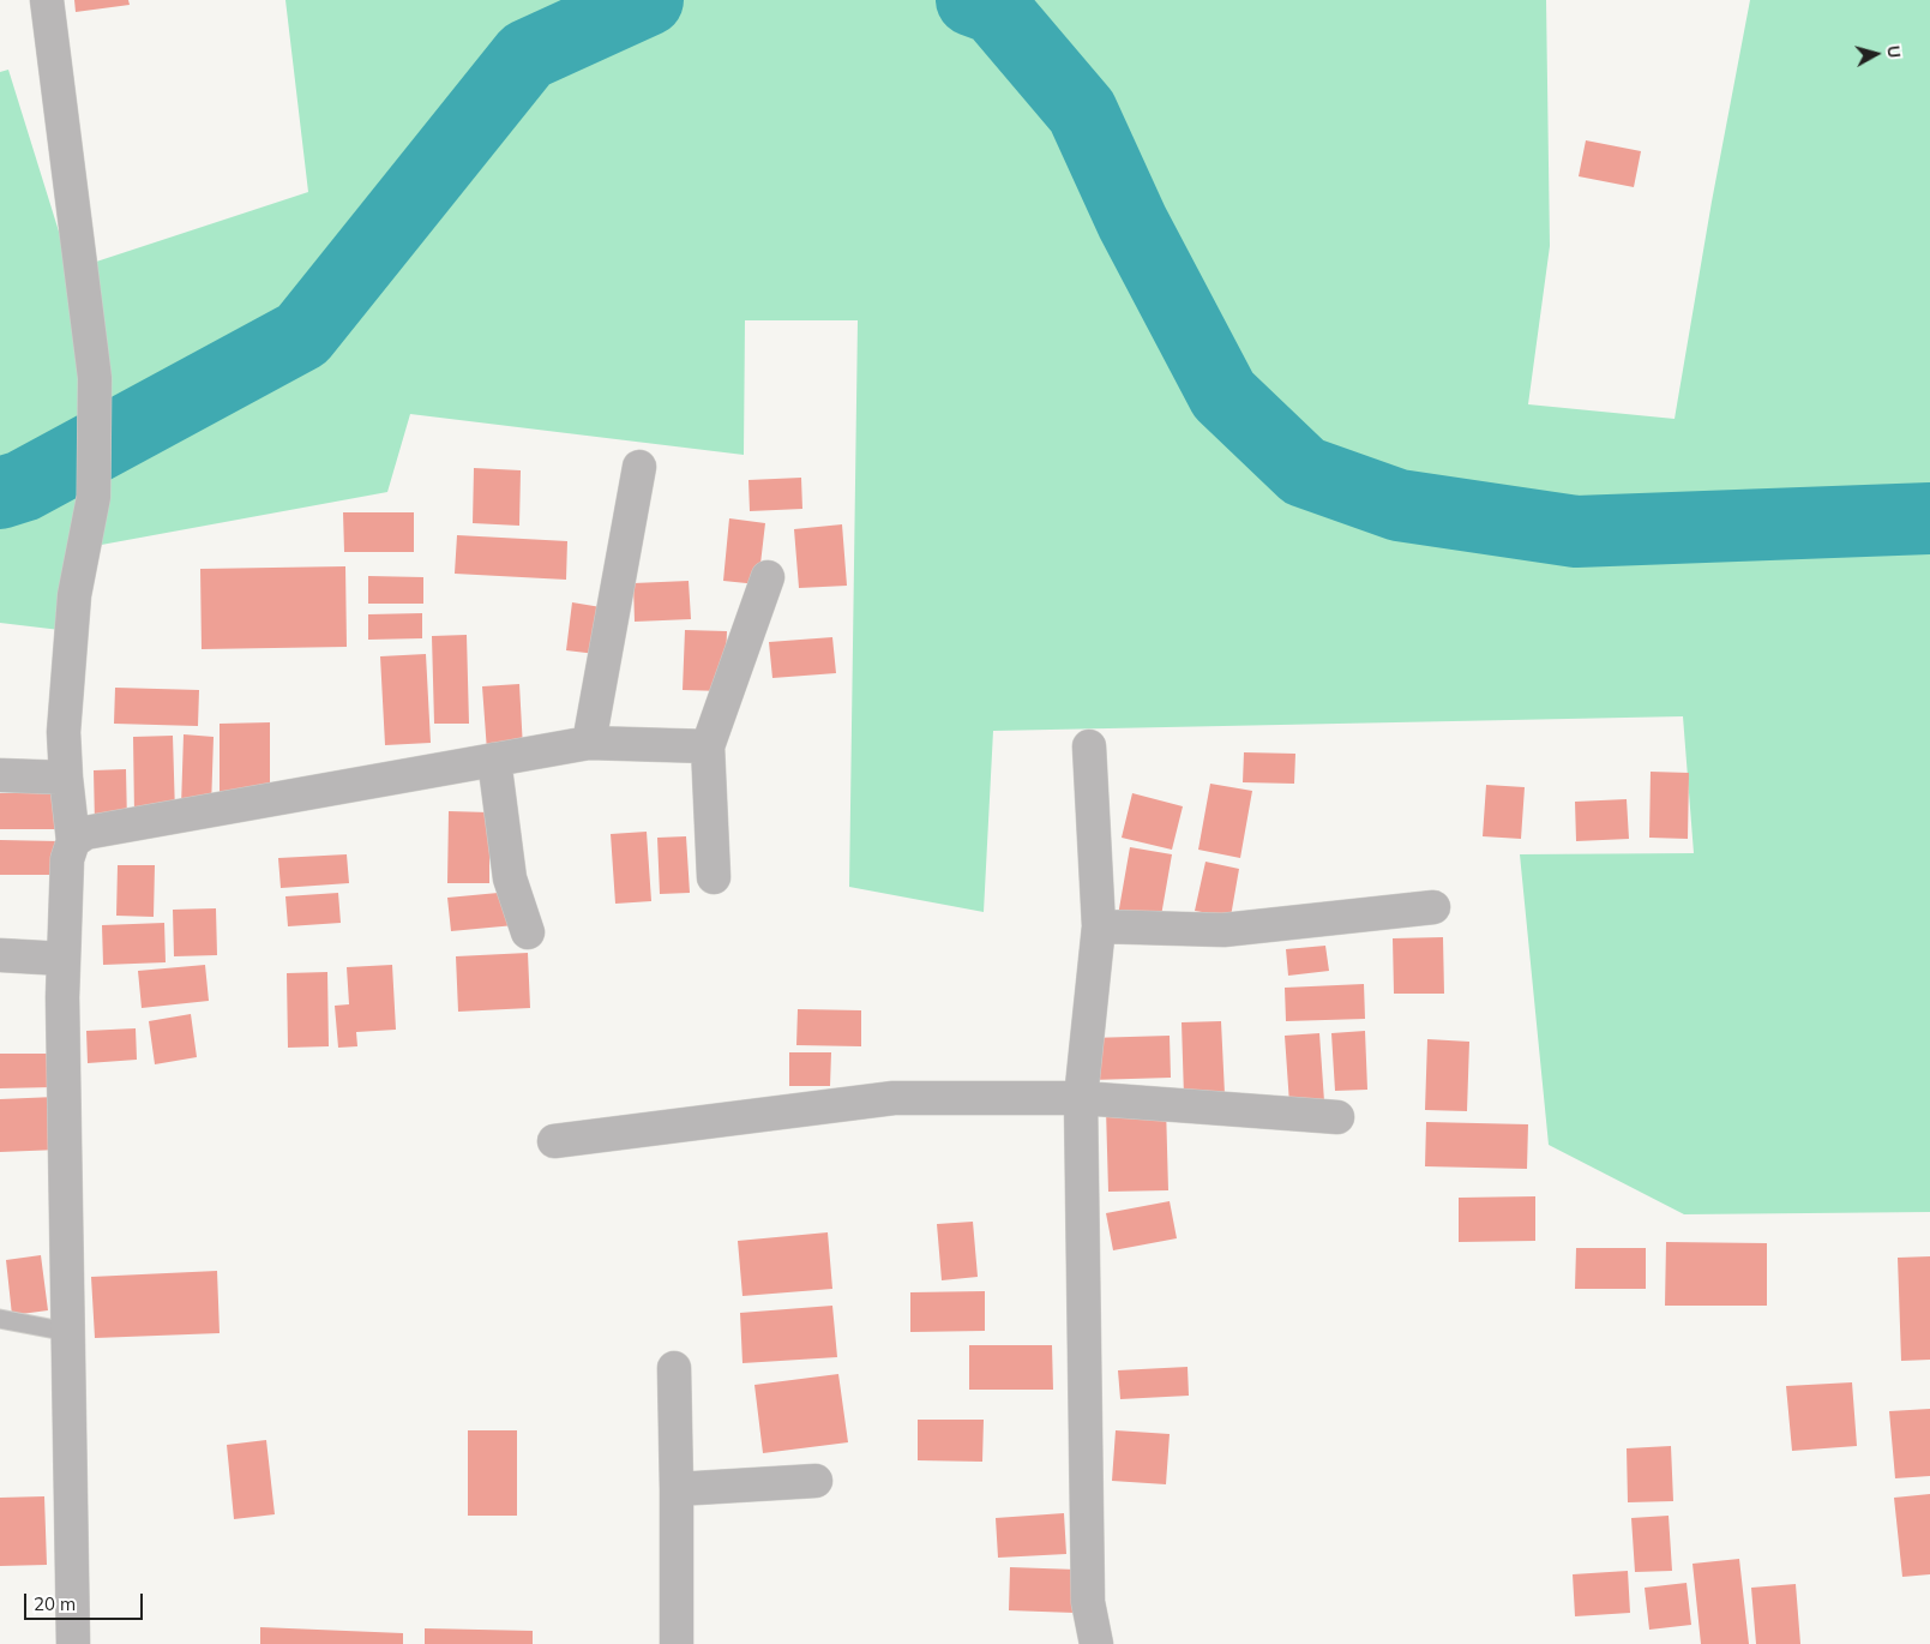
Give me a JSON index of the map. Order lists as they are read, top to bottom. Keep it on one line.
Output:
{"scale_bar":"20 m","north":"right"}
